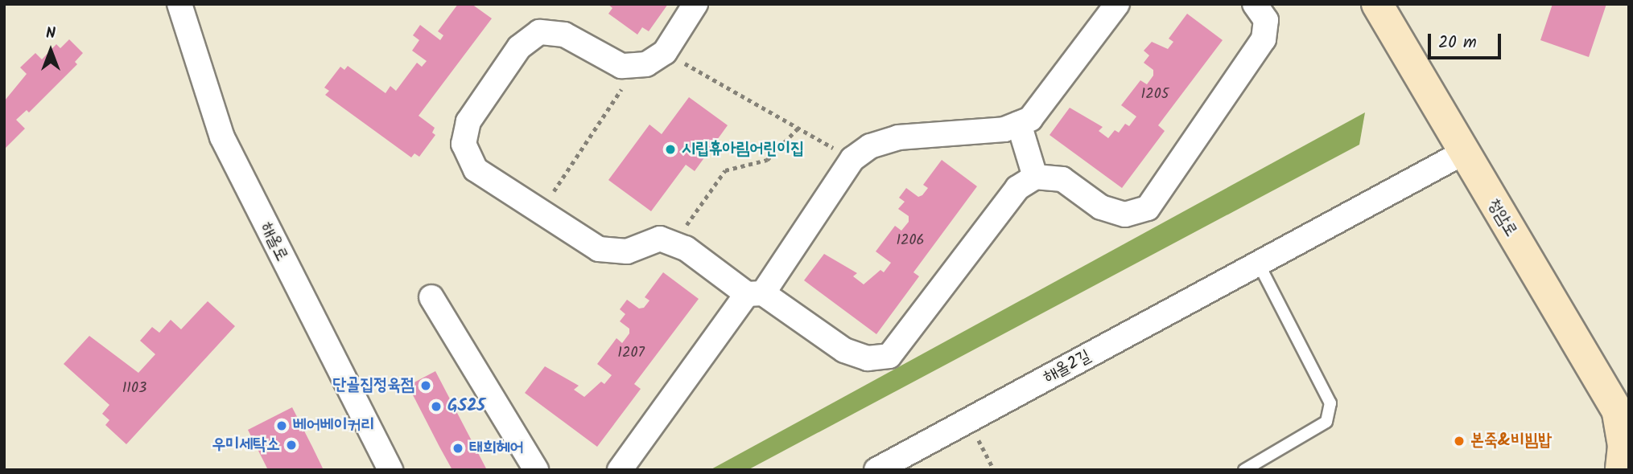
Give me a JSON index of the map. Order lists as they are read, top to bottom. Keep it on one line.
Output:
{"streets":{"street":["청암로","해올로","해올2길"]},"crossings":[["청암로","해올2길"]],"places":["시립휴아림어린이집","단골집정육점","GS25","베어베이커리","본죽&비빔밥","우미세탁소","태희헤어"],"house_numbers":["1205","1206","1207","1103"],"scale_bar":"20 m","north":"top"}
